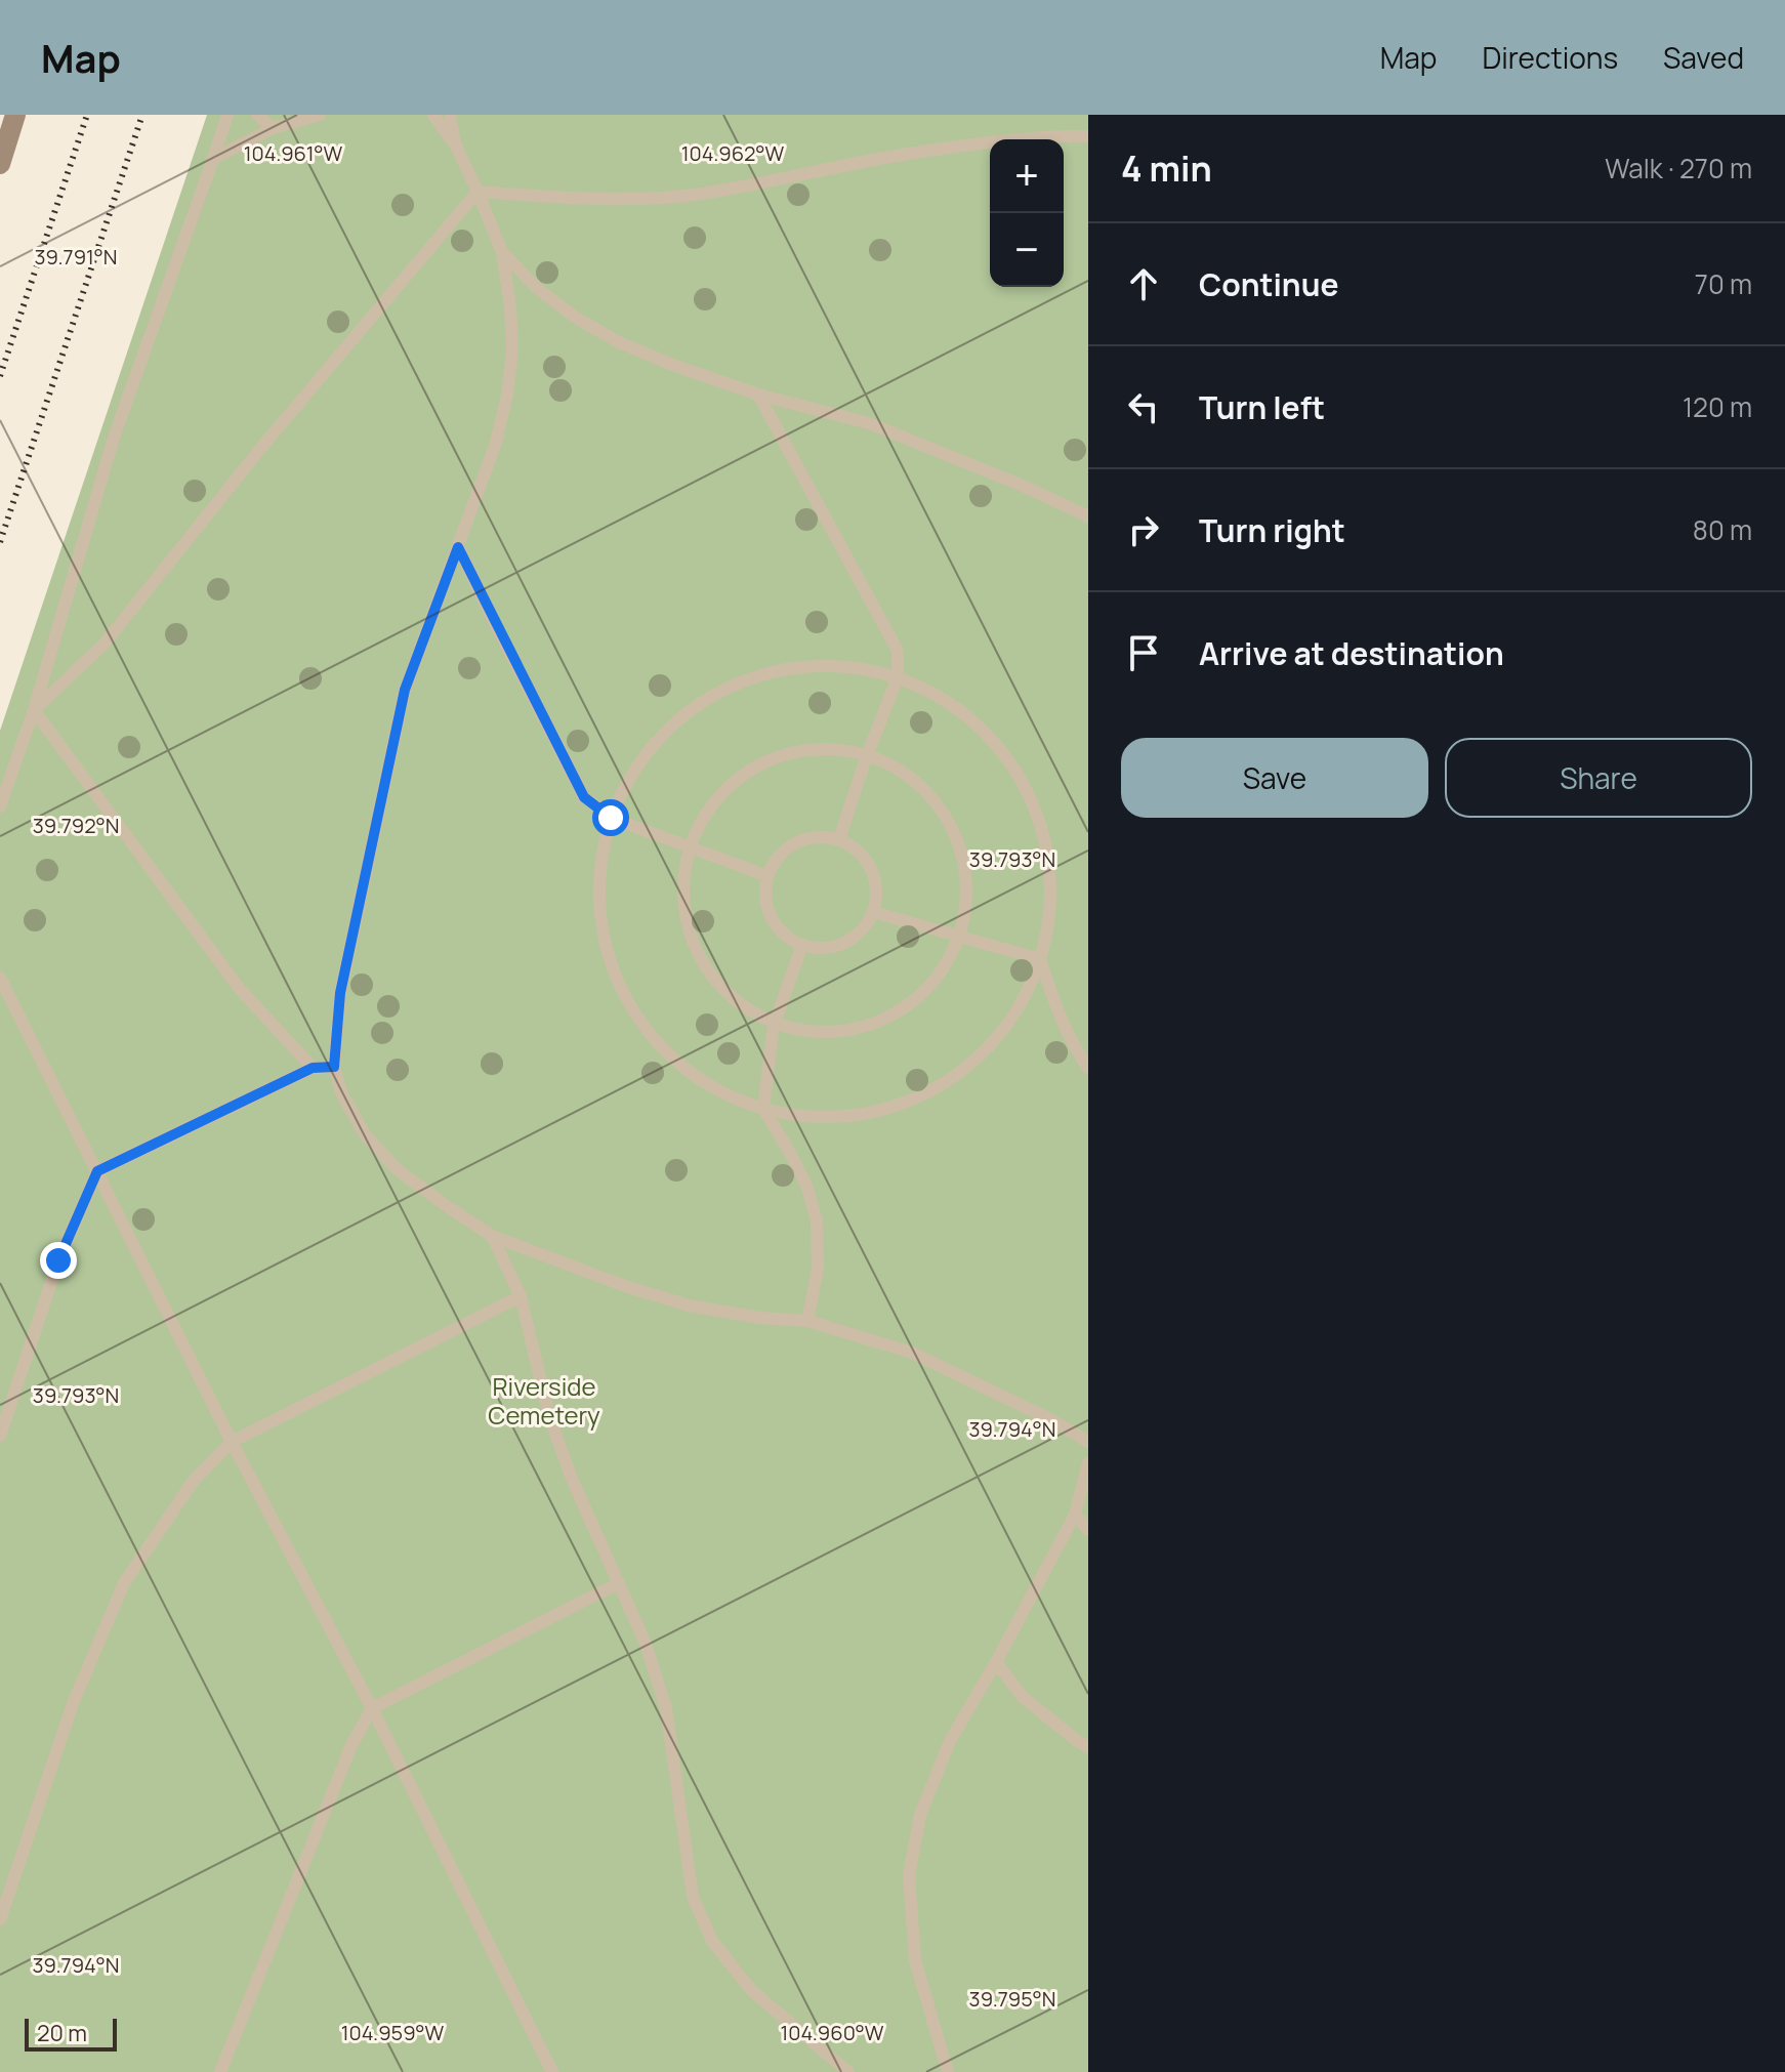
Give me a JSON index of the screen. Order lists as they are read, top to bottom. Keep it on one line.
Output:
{"parks":["Riverside Cemetery"],"scale_bar":"20 m","page":{"header":"Map","nav":["Map","Directions","Saved"],"heading":["4 min","Walk · 270 m"],"map_buttons":["+","−"],"list":[["Continue","70 m"],["Turn left","120 m"],["Turn right","80 m"],"Arrive at destination"],"buttons":["Save","Share"],"scale":"20 m"},"coordinates":["104.961°W","104.962°W","39.791°N","39.792°N","39.793°N","39.794°N","39.795°N","104.959°W","104.960°W"]}
